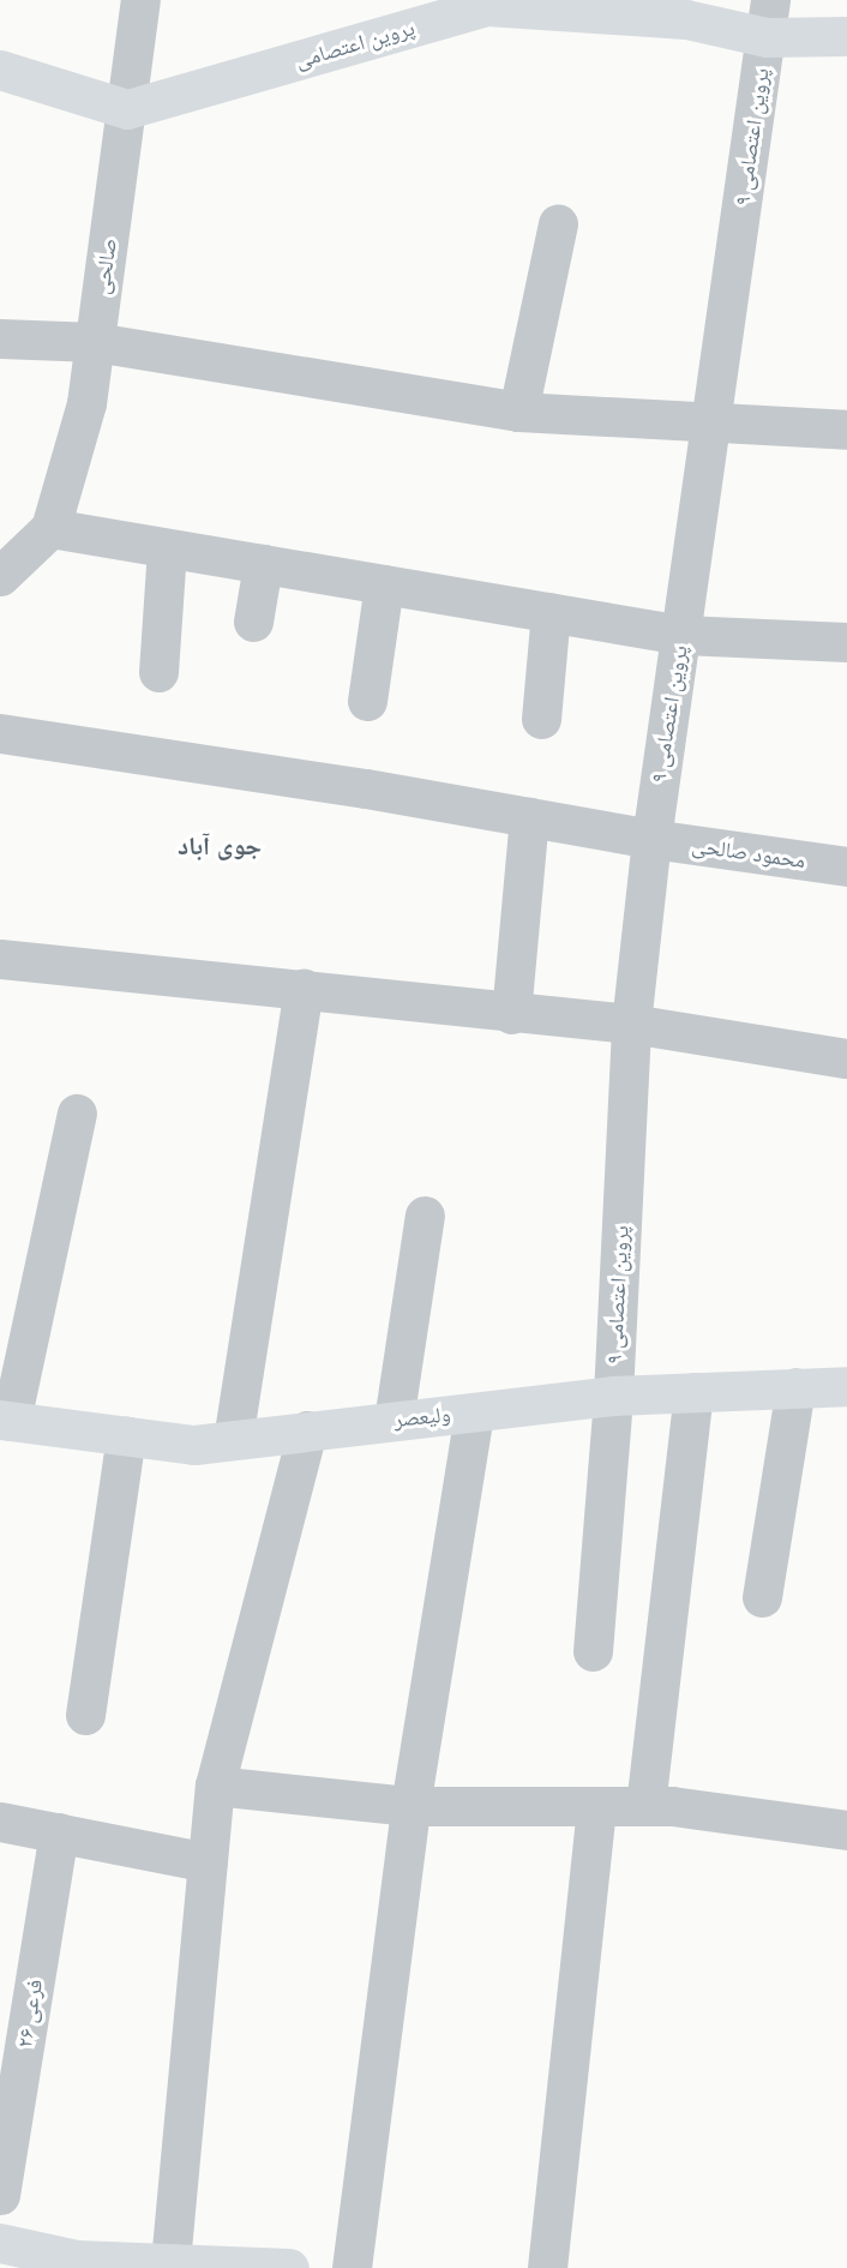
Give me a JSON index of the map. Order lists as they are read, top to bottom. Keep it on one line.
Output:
{"streets":{"street":["پروین اعتصامی","پروین اعتصامی ۹","صالحی","محمود صالحی","ولیعصر","فرعی ۲۶"]},"crossings":[["پروین اعتصامی","پروین اعتصامی ۹"],["پروین اعتصامی","صالحی"],["پروین اعتصامی ۹","محمود صالحی"],["پروین اعتصامی ۹","ولیعصر"]],"districts":["جوی آباد"]}
